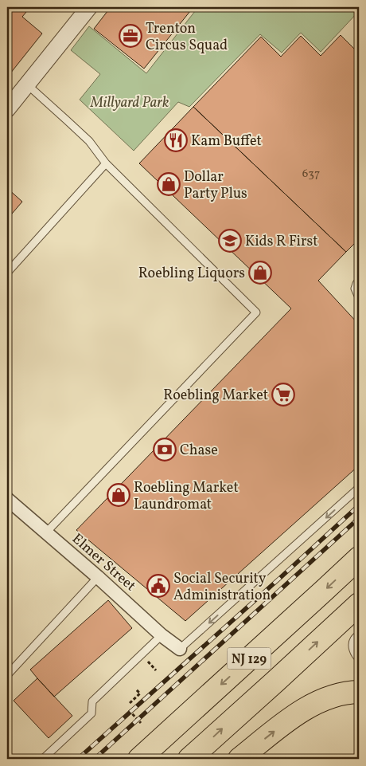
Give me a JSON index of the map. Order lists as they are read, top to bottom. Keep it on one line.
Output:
{"streets":{"highway":["NJ 129"],"street":["Elmer Street"]},"parks":["Millyard Park"],"places":{"office":["Trenton Circus Squad"],"restaurant":["Kam Buffet"],"shop":["Dollar Party Plus","Roebling Liquors","Roebling Market Laundromat"],"school or university":["Kids R First"],"supermarket":["Roebling Market"],"bank":["Chase"],"public building":["Social Security Administration"]},"house_numbers":["637"]}
